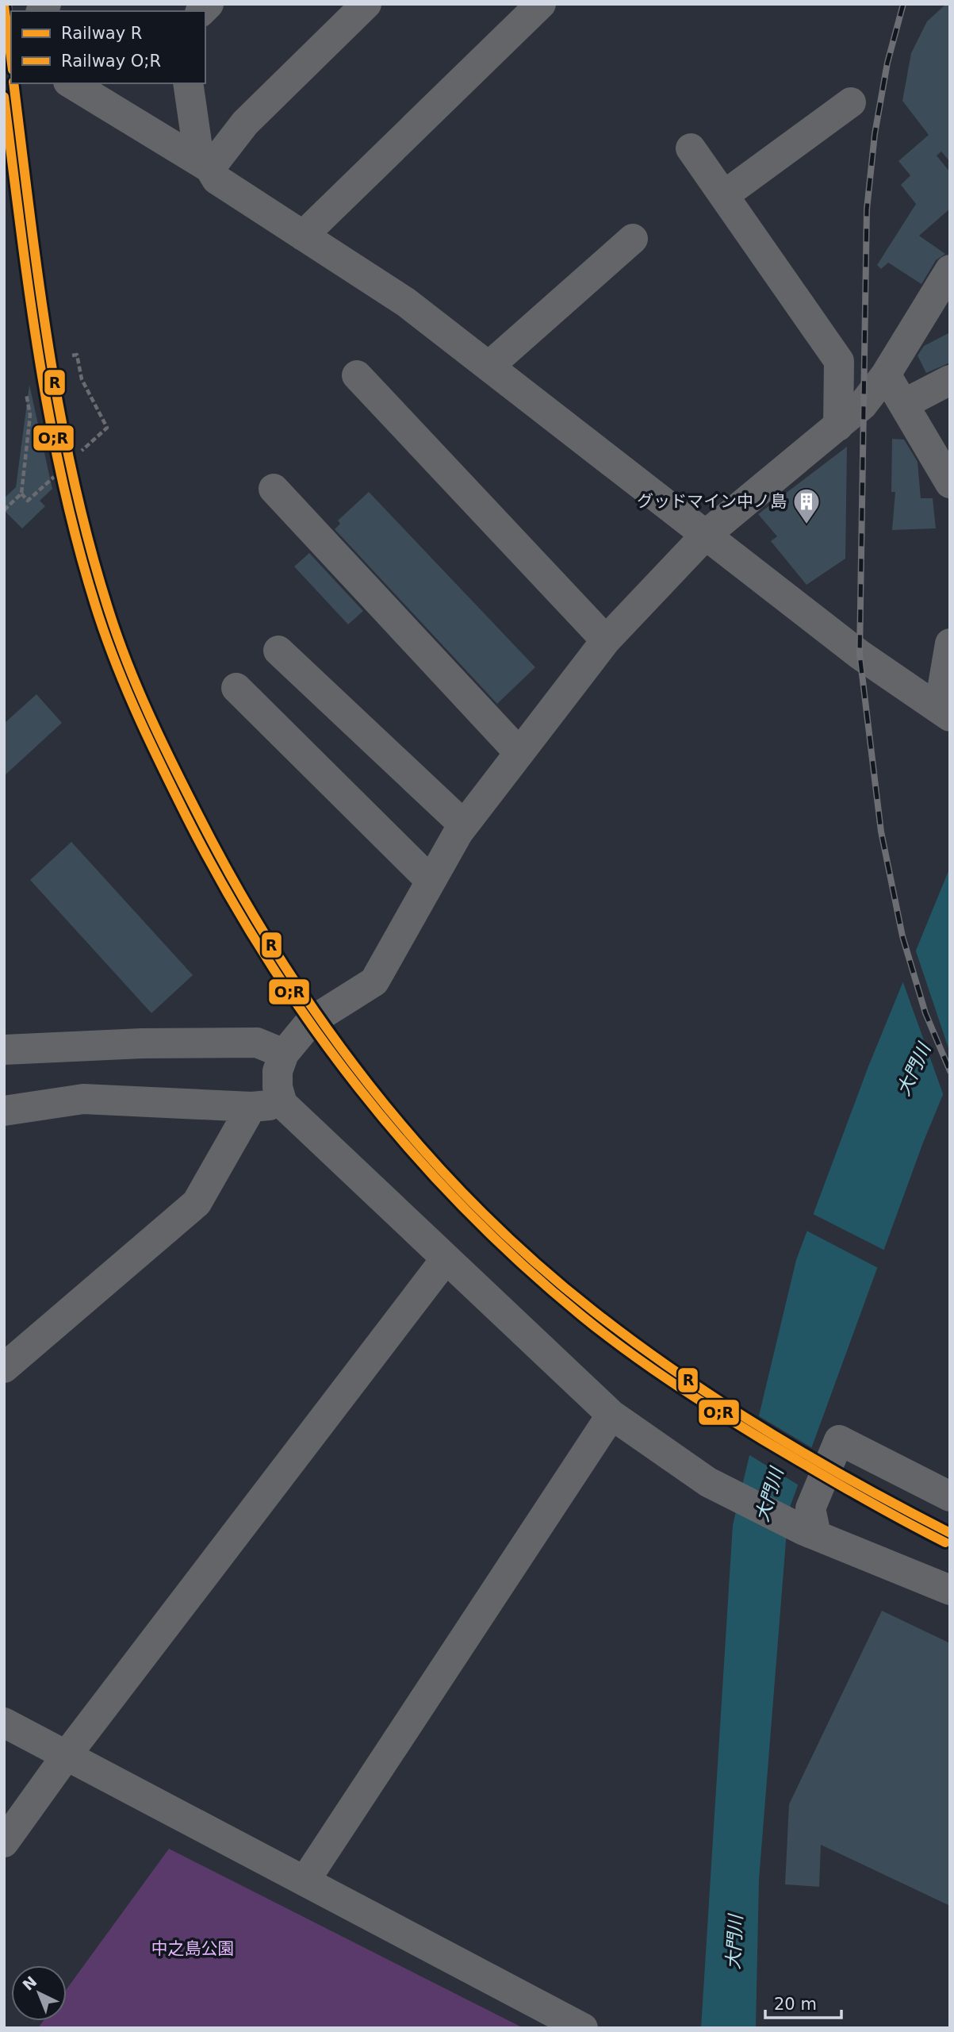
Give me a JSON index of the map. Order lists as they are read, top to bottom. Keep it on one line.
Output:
{"water":["大門川"],"parks":["中之島公園"],"places":{"building":["グッドマイン中ノ島"]},"lines":["rail line R","rail line O;R"],"legend":["Railway R","Railway O;R"],"scale_bar":"20 m","north":"top left"}
